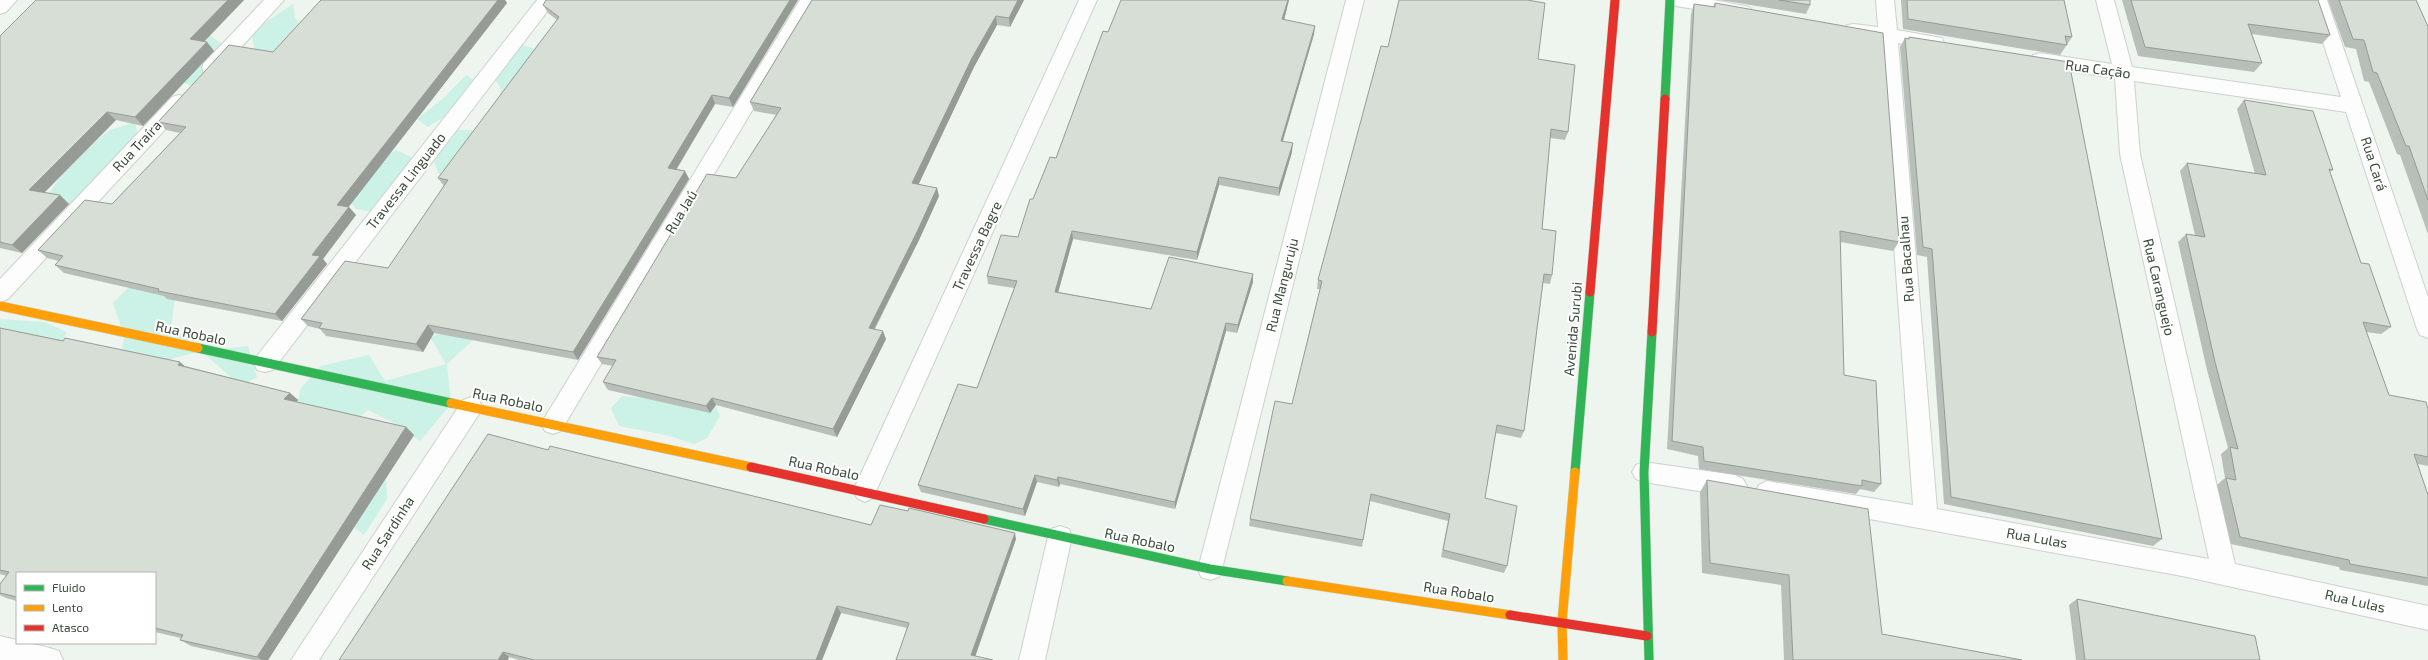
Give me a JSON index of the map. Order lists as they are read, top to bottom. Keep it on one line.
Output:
{"streets":{"street":["Rua Cação","Rua Traíra","Rua Cará","Travessa Linguado","Rua Jaú","Travessa Bagre","Rua Bacalhau","Rua Manguruju","Rua Caranguejo","Avenida Surubi","Rua Robalo","Rua Sardinha","Rua Lulas"]},"crossings":[["Rua Cação","Rua Cará"],["Rua Cação","Rua Caranguejo"],["Travessa Linguado","Rua Robalo"],["Rua Jaú","Rua Robalo"],["Travessa Bagre","Rua Robalo"],["Rua Bacalhau","Rua Lulas"],["Rua Manguruju","Rua Robalo"],["Rua Caranguejo","Rua Lulas"],["Avenida Surubi","Rua Robalo"],["Rua Robalo","Rua Sardinha"]],"legend":["Fluido","Lento","Atasco"]}
